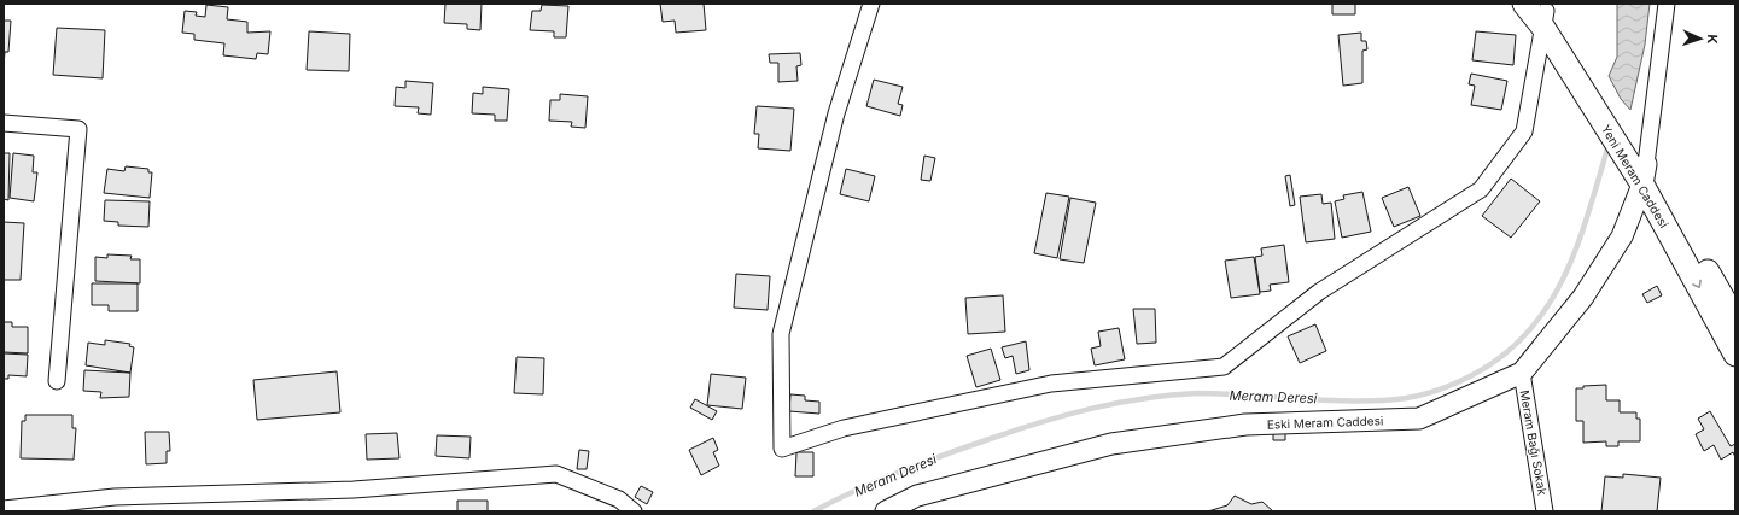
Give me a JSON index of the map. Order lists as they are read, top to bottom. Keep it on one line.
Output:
{"streets":{"main road":["Yeni Meram Caddesi"],"street":["Eski Meram Caddesi","Meram Bağı Sokak"]},"crossings":[["Yeni Meram Caddesi","Eski Meram Caddesi"],["Eski Meram Caddesi","Meram Bağı Sokak"]],"water":["Meram Deresi"],"north":"right"}
